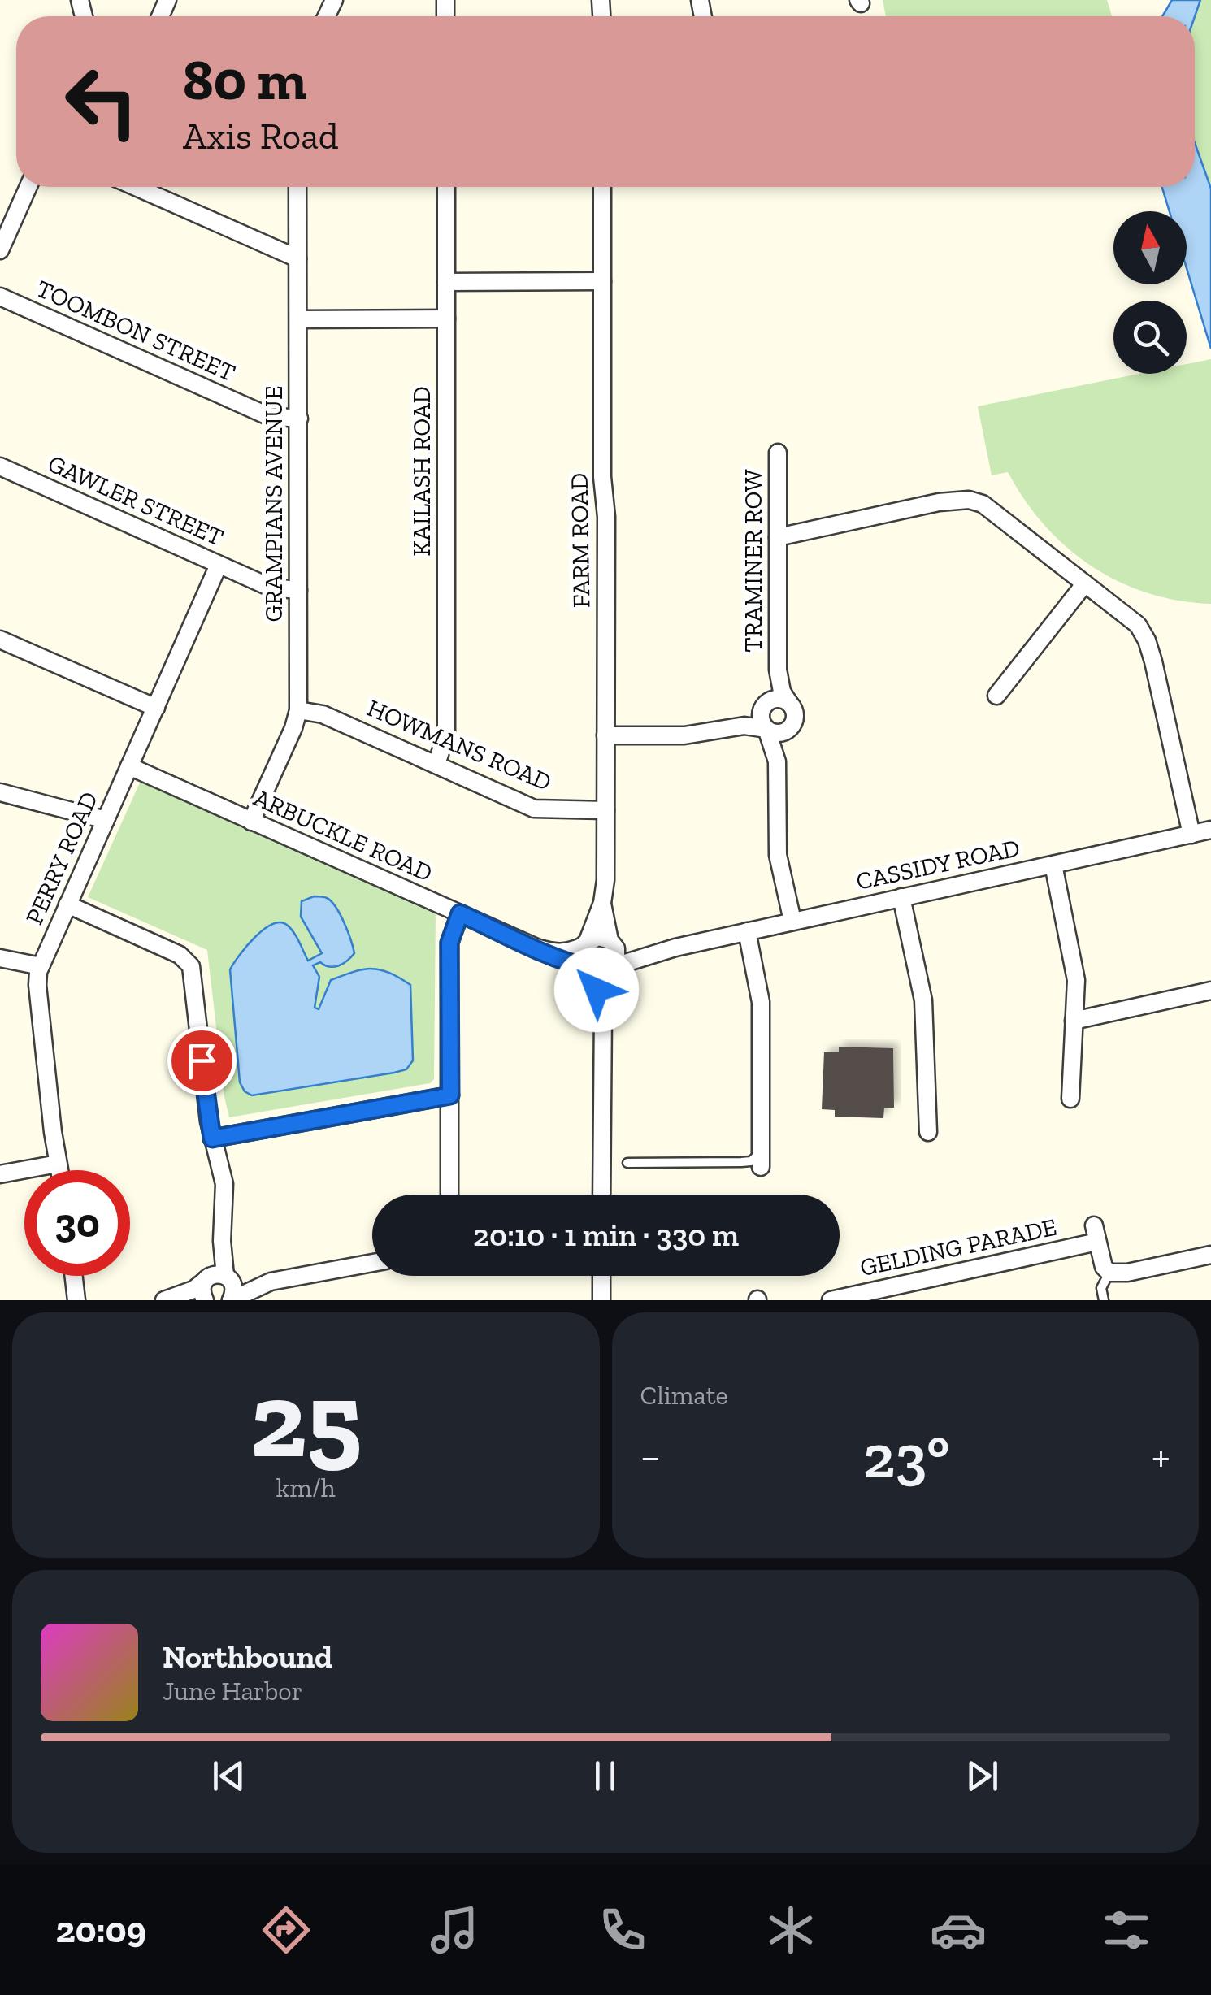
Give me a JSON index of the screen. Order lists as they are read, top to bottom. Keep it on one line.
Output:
{"streets":{"street":["TOOMBON STREET","KAILASH ROAD","GAWLER STREET","GRAMPIANS AVENUE","FARM ROAD","TRAMINER ROW","HOWMANS ROAD","ARBUCKLE ROAD","PERRY ROAD","CASSIDY ROAD","GELDING PARADE"]},"crossings":[["TOOMBON STREET","GRAMPIANS AVENUE"],["KAILASH ROAD","HOWMANS ROAD"],["GAWLER STREET","GRAMPIANS AVENUE"],["GAWLER STREET","PERRY ROAD"],["GRAMPIANS AVENUE","HOWMANS ROAD"],["GRAMPIANS AVENUE","ARBUCKLE ROAD"],["FARM ROAD","HOWMANS ROAD"],["FARM ROAD","ARBUCKLE ROAD"],["FARM ROAD","CASSIDY ROAD"],["ARBUCKLE ROAD","PERRY ROAD"],["ARBUCKLE ROAD","CASSIDY ROAD"]],"north":"top","page":{"turn":["80 m","Axis Road"],"limit":"30","trip":"20:10 · 1 min · 330 m","tile":[["25","km/h"],"Climate"],"heat":["−","23°","+"],"song":["Northbound","June Harbor"],"tabs":"20:09"}}
